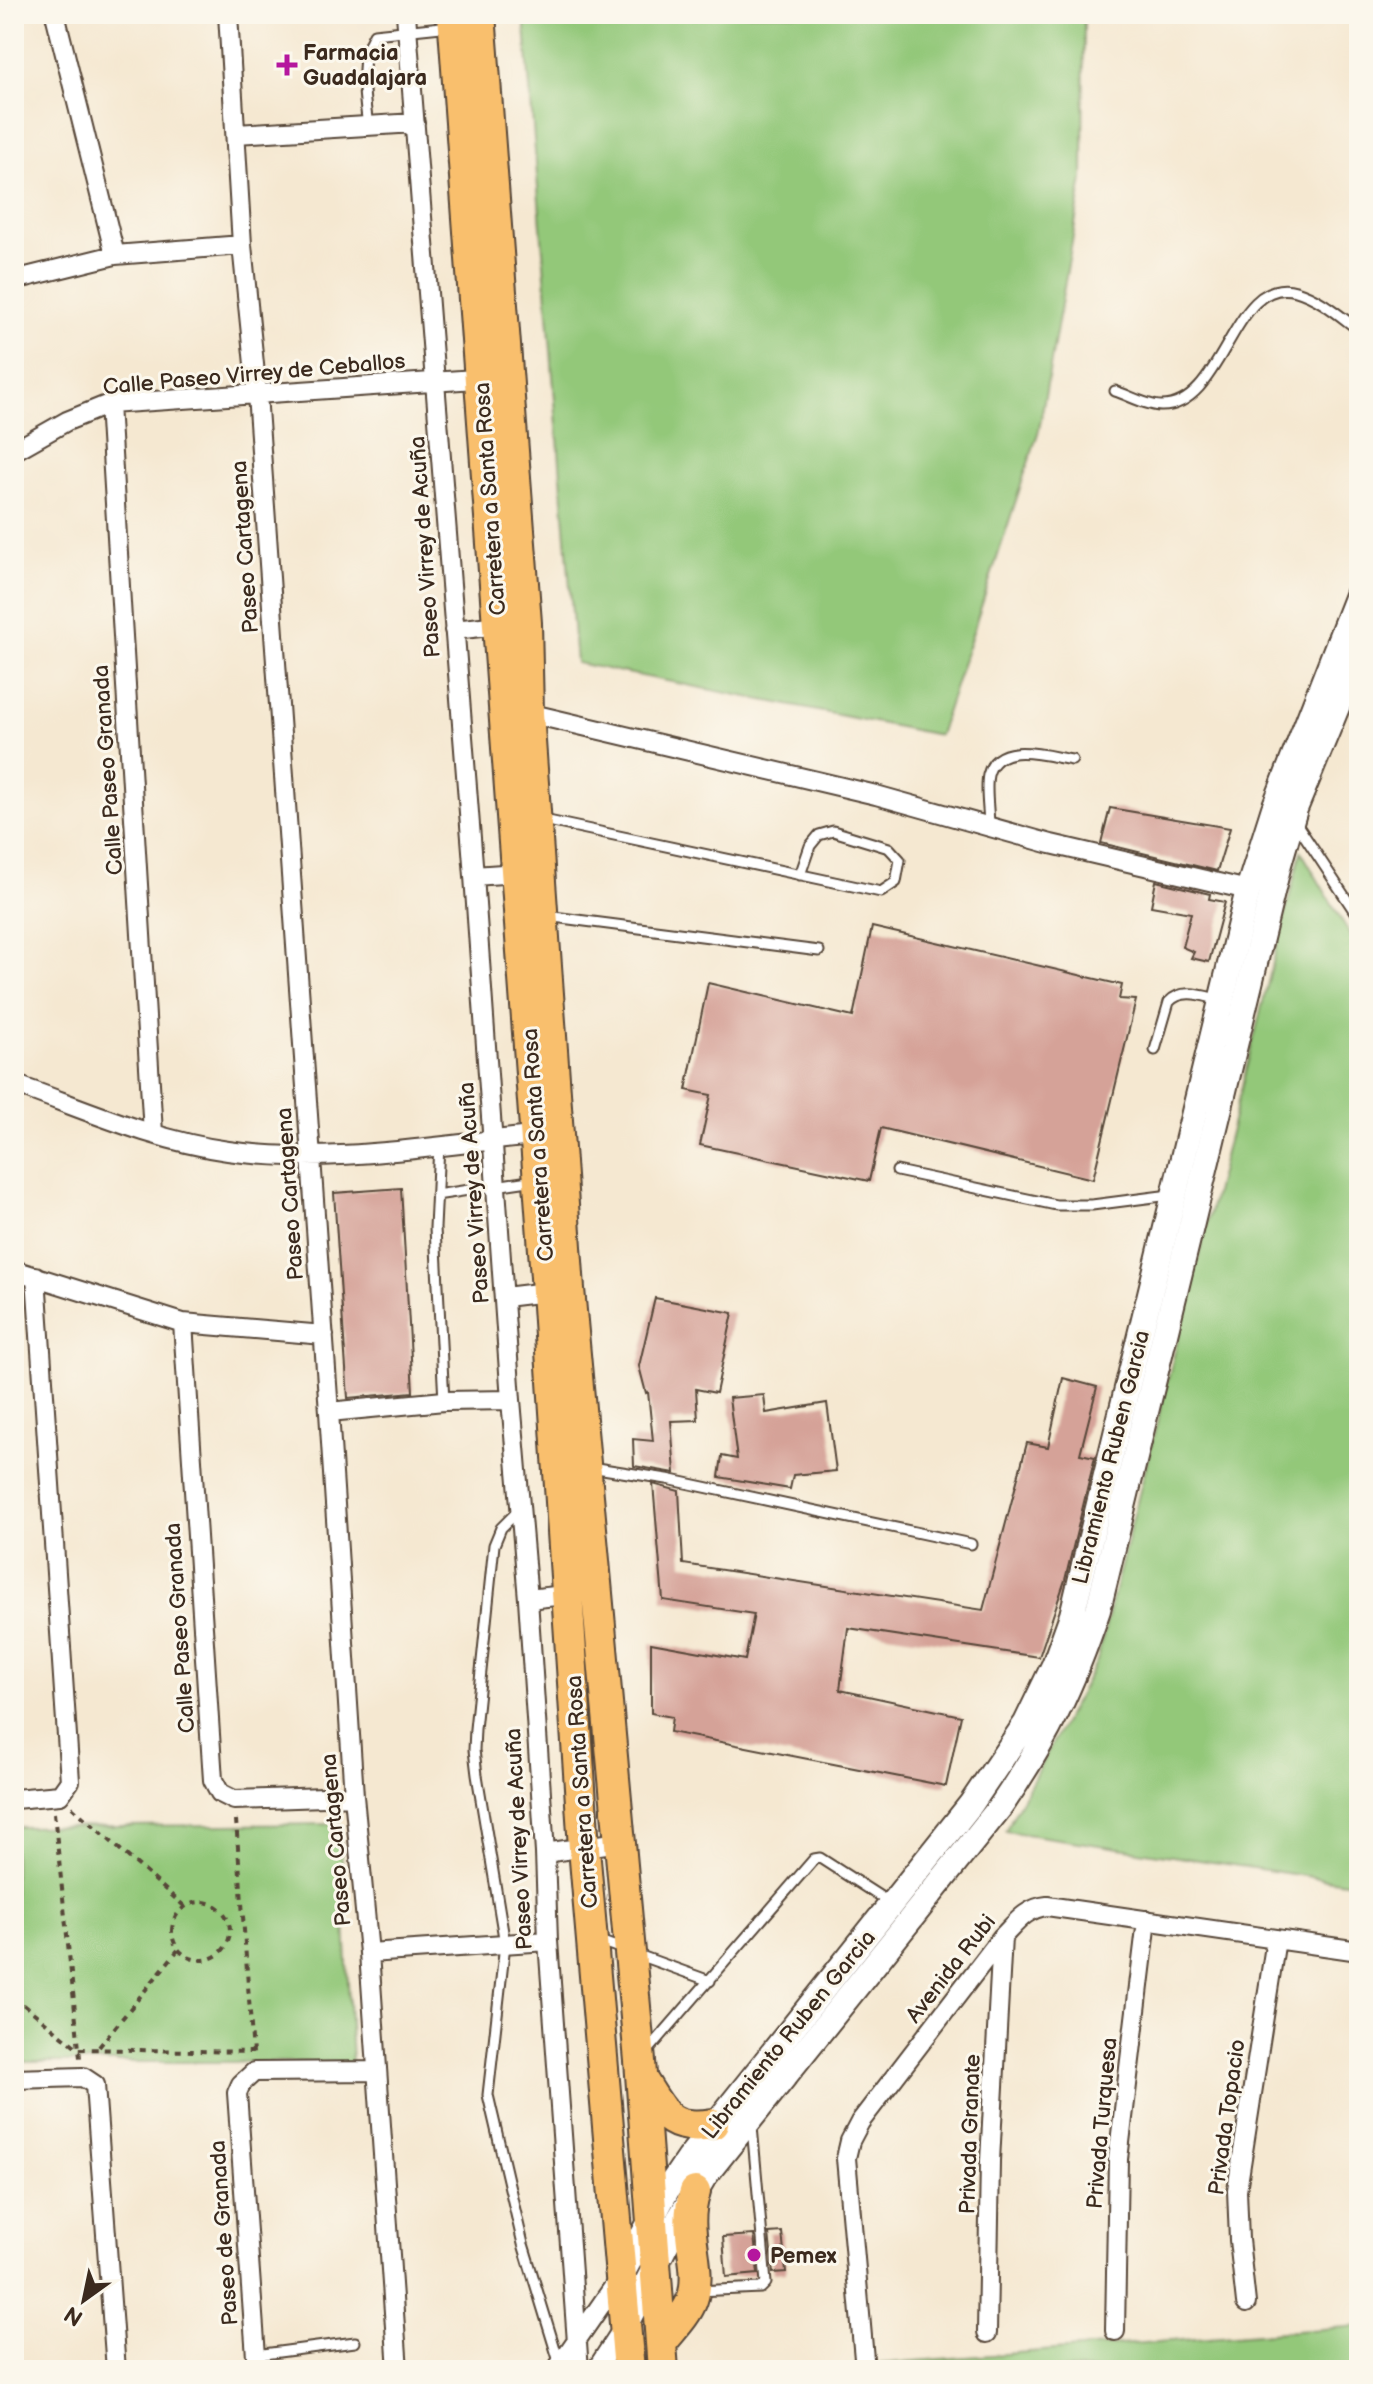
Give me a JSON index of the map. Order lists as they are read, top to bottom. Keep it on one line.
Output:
{"streets":{"main road":["Carretera a Santa Rosa"],"street":["Calle Paseo Virrey de Ceballos","Paseo Cartagena","Paseo Virrey de Acuña","Calle Paseo Granada","Libramiento Ruben Garcia","Avenida Rubi","Privada Topacio","Privada Turquesa","Privada Granate","Paseo de Granada"]},"crossings":[["Calle Paseo Virrey de Ceballos","Carretera a Santa Rosa"],["Calle Paseo Virrey de Ceballos","Paseo Cartagena"],["Calle Paseo Virrey de Ceballos","Paseo Virrey de Acuña"],["Calle Paseo Virrey de Ceballos","Calle Paseo Granada"],["Carretera a Santa Rosa","Libramiento Ruben Garcia"],["Avenida Rubi","Privada Topacio"],["Avenida Rubi","Privada Turquesa"],["Avenida Rubi","Privada Granate"]],"places":{"health":["Farmacia Guadalajara"],"other":["Pemex"]},"north":"bottom left"}
